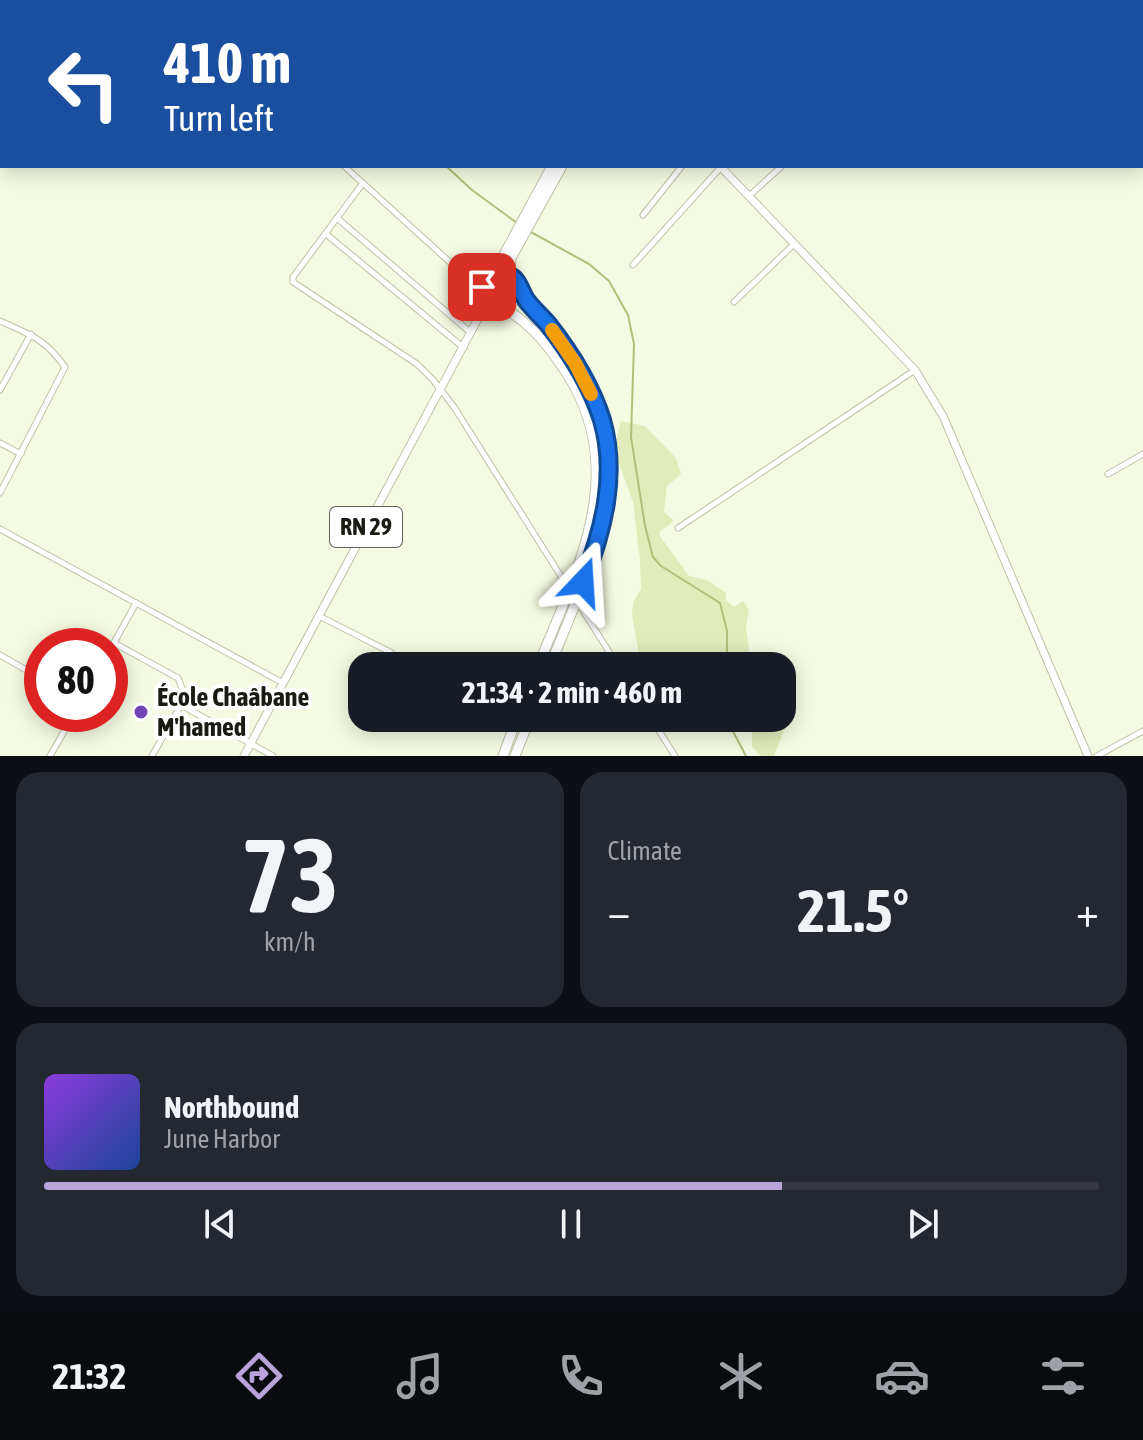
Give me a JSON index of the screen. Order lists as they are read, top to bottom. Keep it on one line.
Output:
{"streets":{"street":["RN 29"]},"places":["École Chaâbane M'hamed"],"page":{"turn":["410 m","Turn left"],"limit":"80","trip":"21:34 · 2 min · 460 m","tile":[["73","km/h"],"Climate"],"heat":["−","21.5°","+"],"song":["Northbound","June Harbor"],"tabs":"21:32"}}
